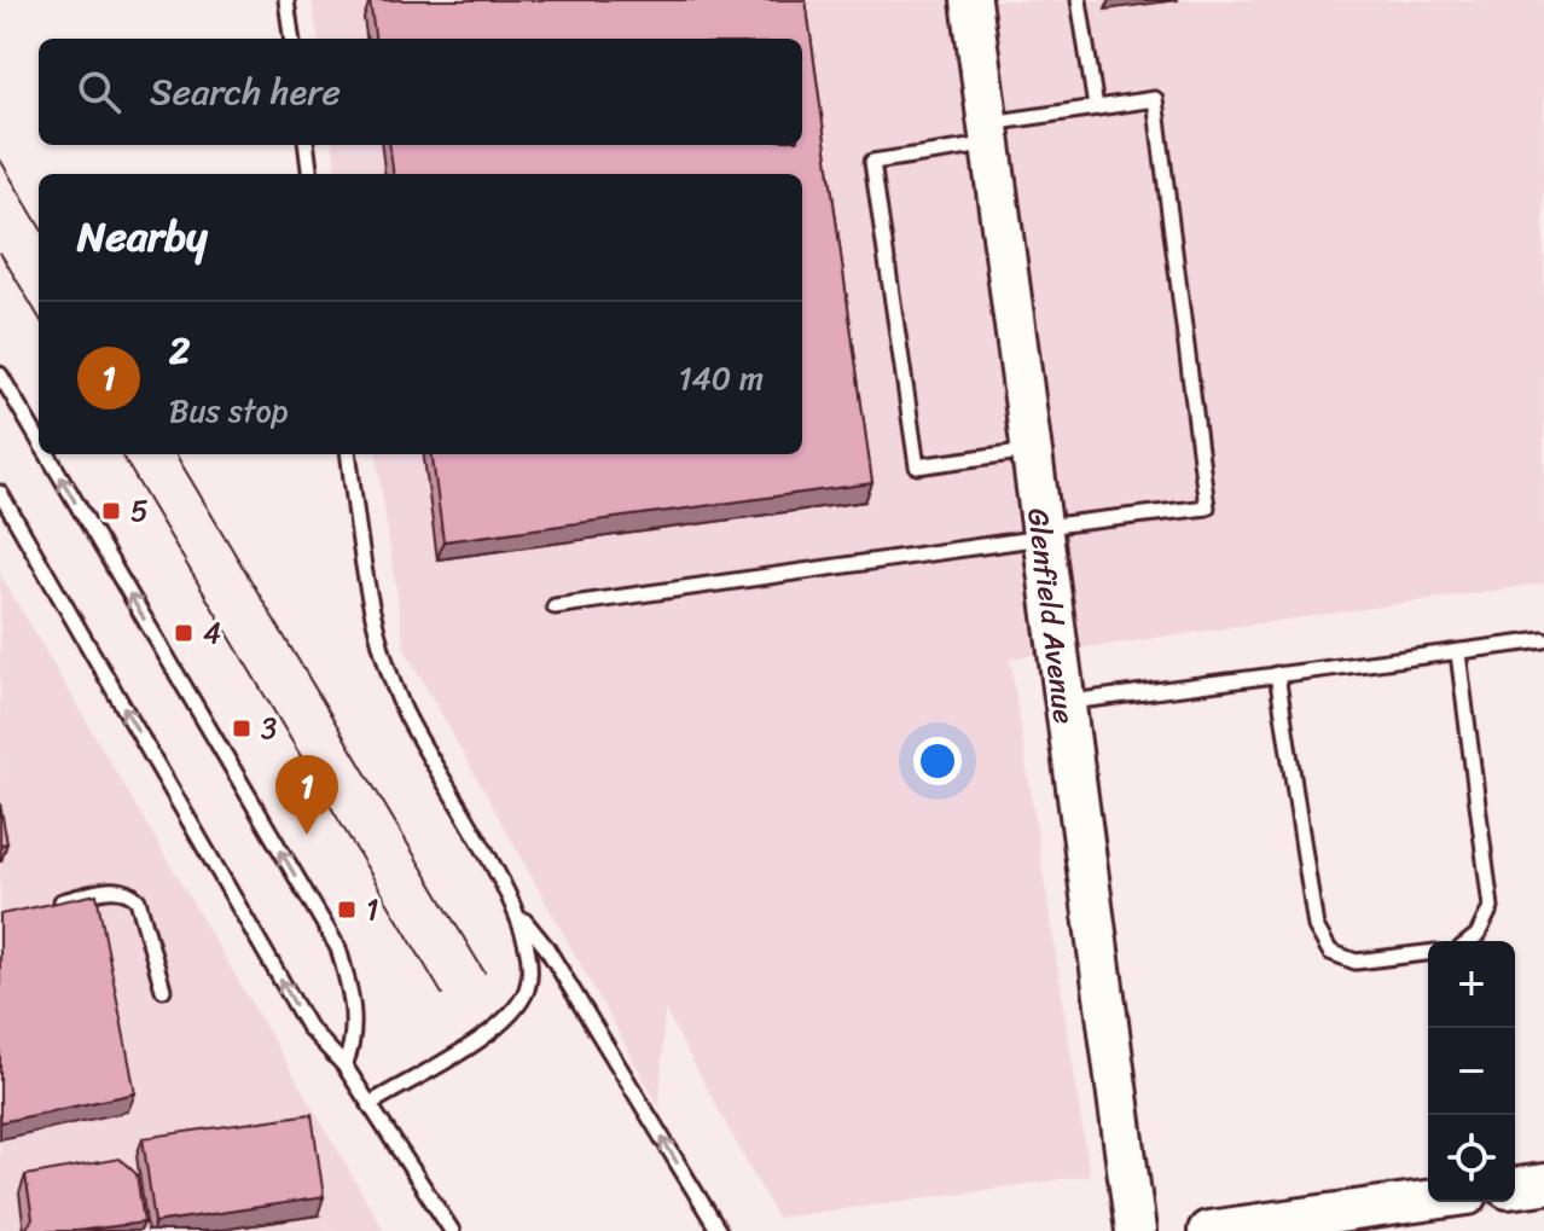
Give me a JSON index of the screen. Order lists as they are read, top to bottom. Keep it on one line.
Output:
{"streets":{"street":["Glenfield Avenue"]},"places":{"transit":["5","4","3","1"]},"page":{"search":"Search here","heading":"Nearby","list":[{"mark":"1","name":"2","note":"Bus stop","value":"140 m"}],"pins":"1","map_buttons":["+","−"]}}
